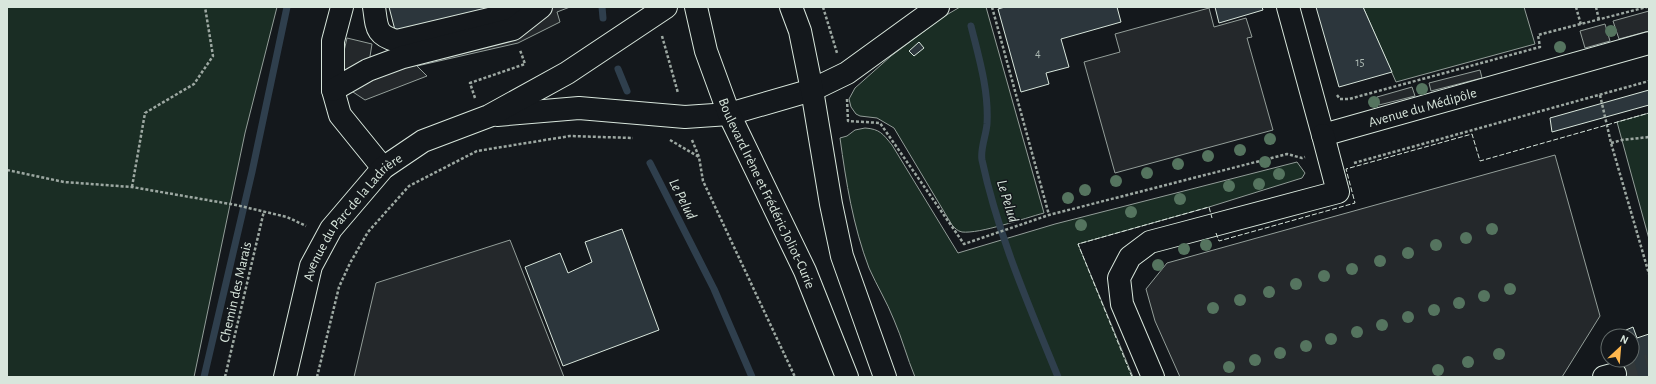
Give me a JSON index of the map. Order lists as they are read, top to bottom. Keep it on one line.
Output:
{"streets":{"street":["Avenue du Médipôle","Boulevard Irène et Frédéric Joliot-Curie","Avenue du Parc de la Ladrière"],"path":["Chemin des Marais"]},"crossings":[["Boulevard Irène et Frédéric Joliot-Curie","Avenue du Parc de la Ladrière"]],"water":["Le Pelud"],"house_numbers":["4","15"],"north":"top right"}
